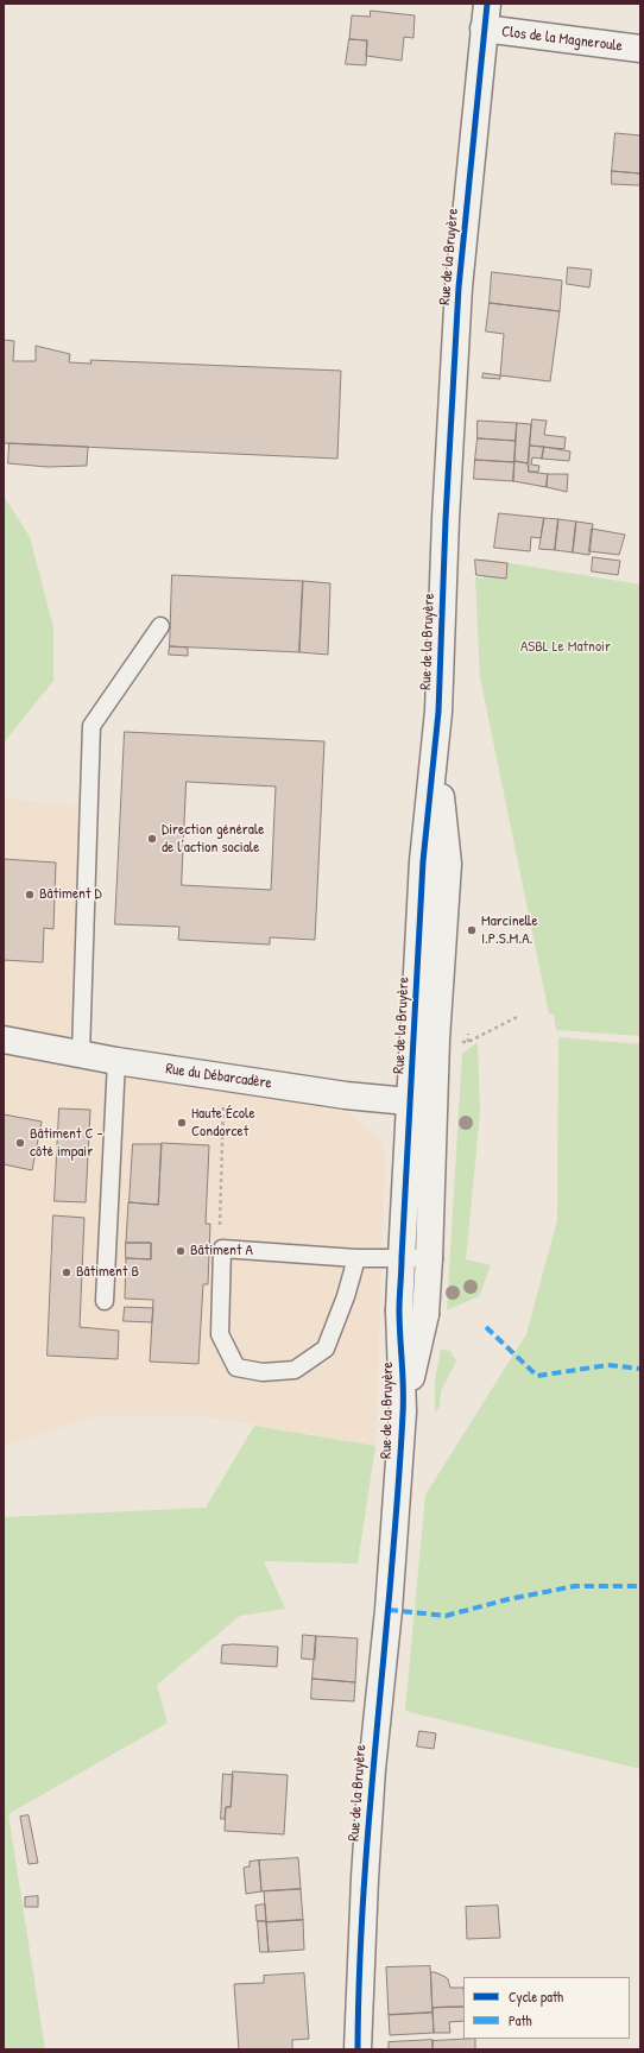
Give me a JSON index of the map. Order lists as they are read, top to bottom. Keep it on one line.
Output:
{"streets":{"street":["Clos de la Magneroule","Rue de la Bruyère","Rue du Débarcadère"]},"crossings":[["Clos de la Magneroule","Rue de la Bruyère"],["Rue de la Bruyère","Rue du Débarcadère"]],"parks":["ASBL Le Matnoir"],"places":["Direction générale de l'action sociale","Bâtiment D","Marcinelle I.P.S.M.A.","Haute École Condorcet","Bâtiment C - côté impair","Bâtiment A","Bâtiment B"],"legend":["Cycle path","Path"]}
